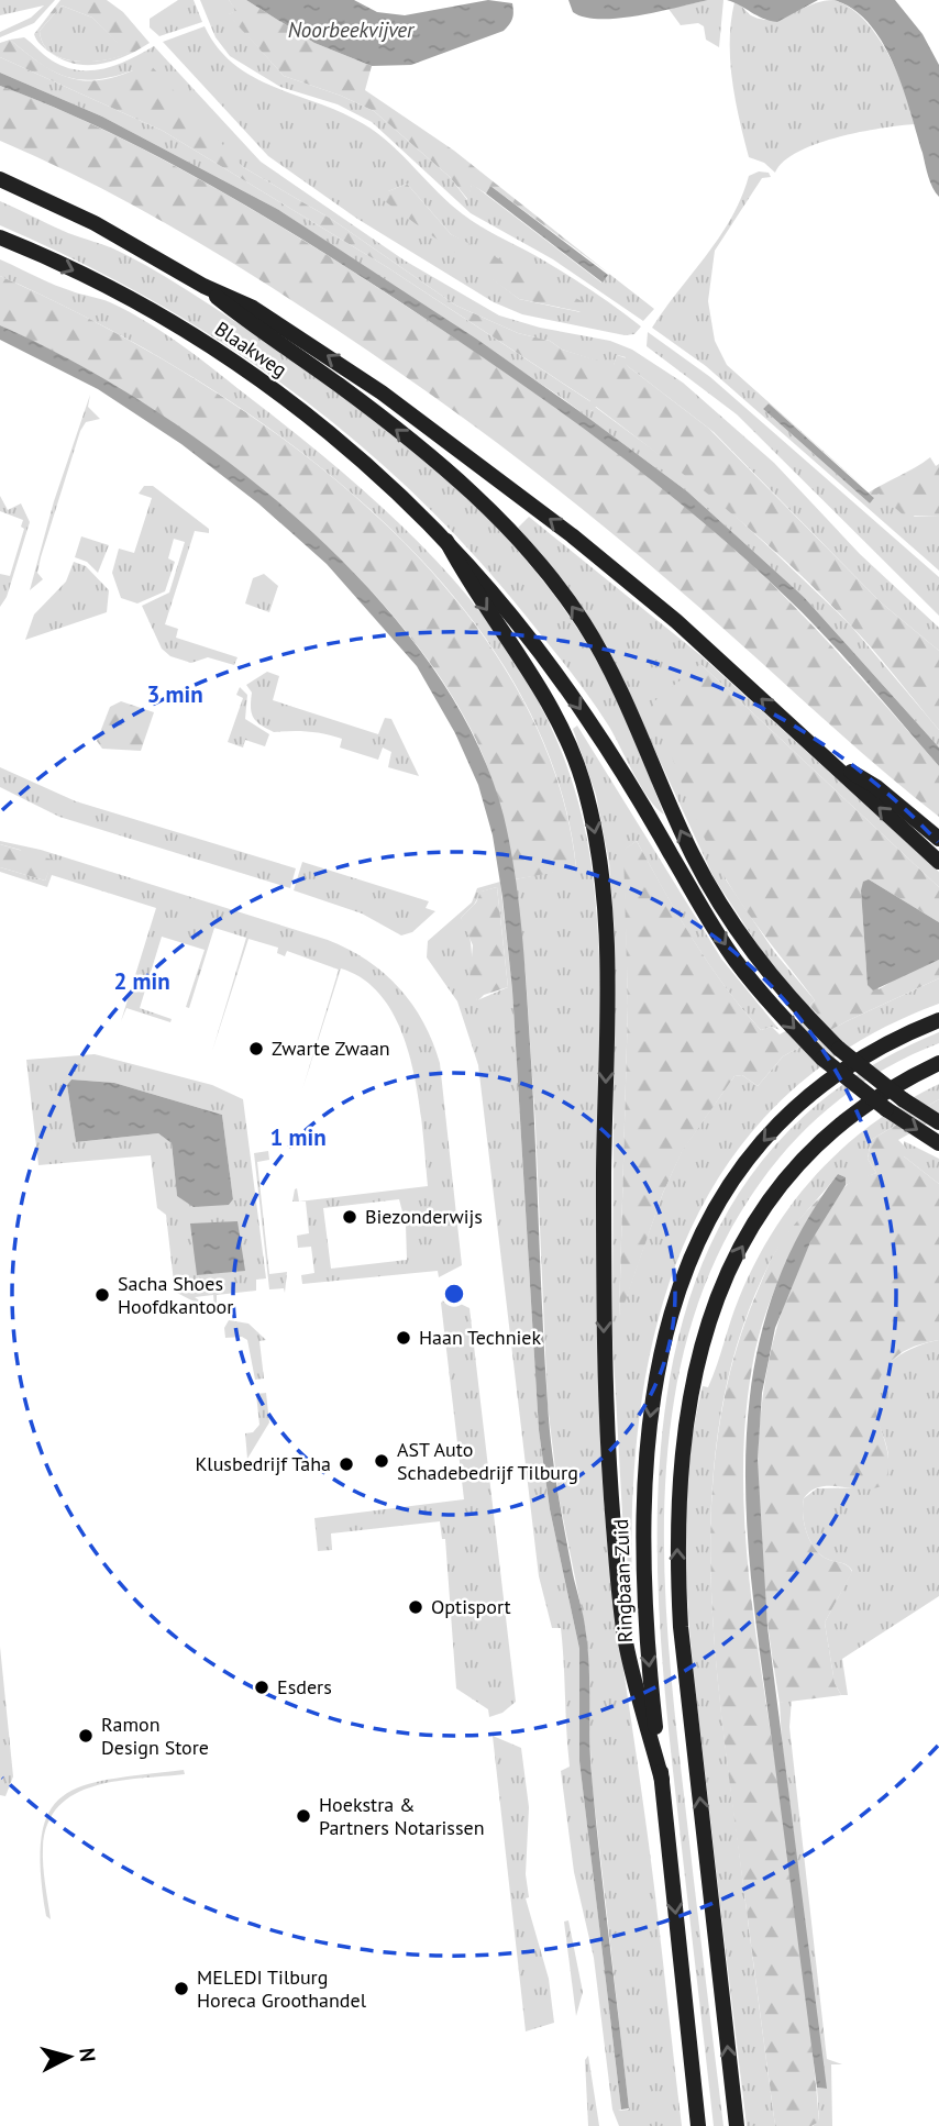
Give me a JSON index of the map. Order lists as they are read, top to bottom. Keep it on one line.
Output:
{"streets":{"main road":["Blaakweg","Ringbaan-Zuid"]},"water":["Noorbeekvijver"],"places":["Zwarte Zwaan","Biezonderwijs","Sacha Shoes Hoofdkantoor","Haan Techniek","AST Auto Schadebedrijf Tilburg","Klusbedrijf Taha","Optisport","Esders","Ramon Design Store","Hoekstra & Partners Notarissen","MELEDI Tilburg Horeca Groothandel"],"north":"right","rings":["3 min","2 min","1 min"]}
